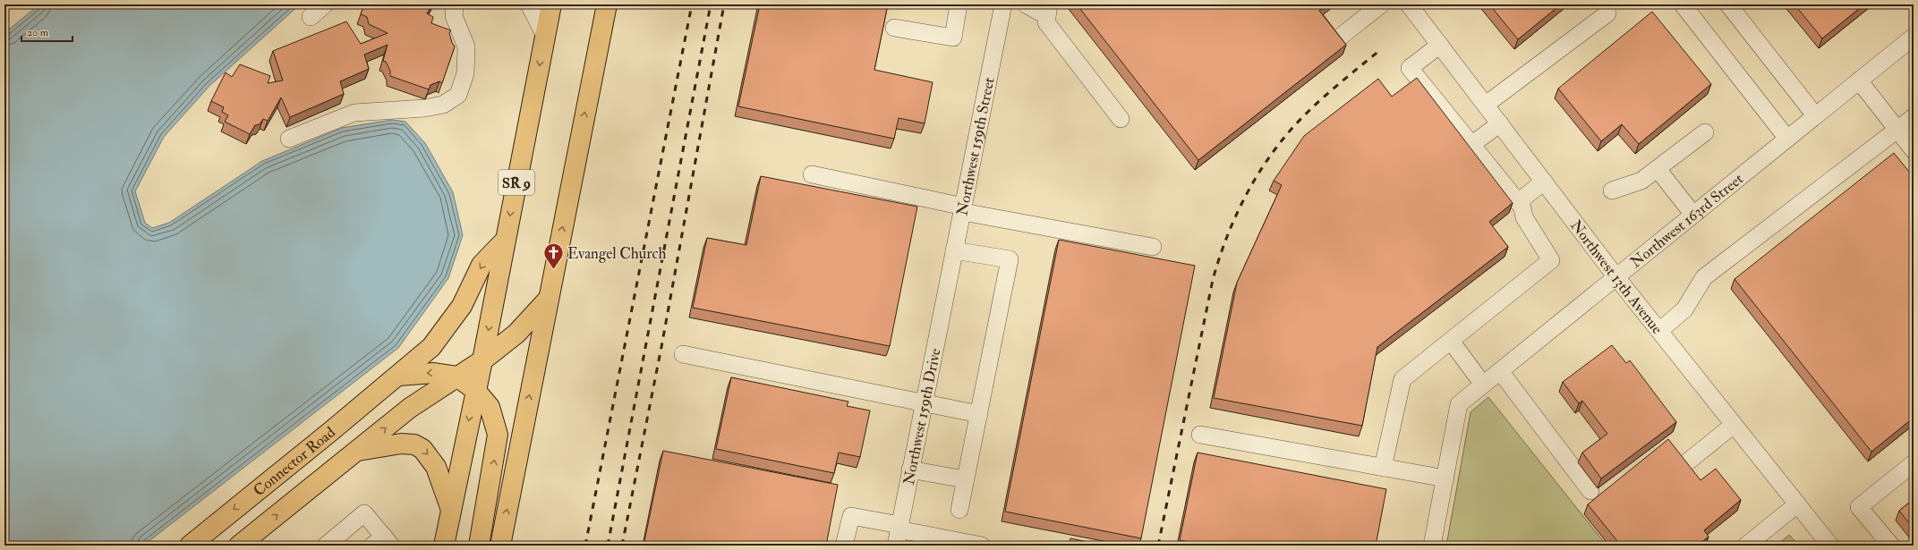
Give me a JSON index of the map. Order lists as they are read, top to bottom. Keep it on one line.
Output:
{"streets":{"main road":["SR 9","Connector Road"],"street":["Northwest 159th Street","Northwest 163rd Street","Northwest 13th Avenue","Northwest 159th Drive"]},"crossings":[["Northwest 159th Street","Northwest 159th Drive"],["SR 9","Connector Road"],["Northwest 163rd Street","Northwest 13th Avenue"]],"places":{"church":["Evangel Church"]},"scale_bar":"20 m"}
